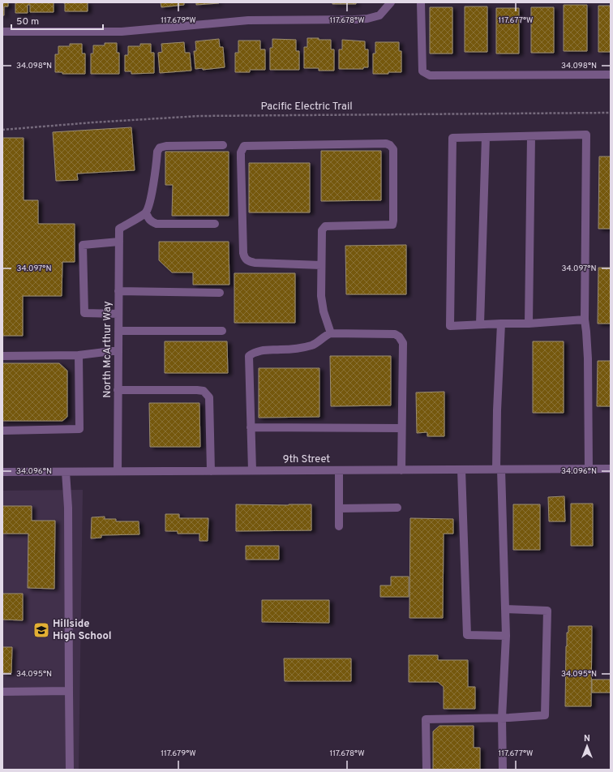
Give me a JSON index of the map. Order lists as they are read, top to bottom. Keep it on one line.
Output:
{"streets":{"street":["North McArthur Way","9th Street"],"path":["Pacific Electric Trail"]},"crossings":[["North McArthur Way","9th Street"]],"places":{"school or university":["Hillside High School"]},"scale_bar":"50 m","north":"top","coordinates":["117.679°W","117.678°W","117.677°W","34.098°N","34.097°N","34.096°N","34.095°N"]}
